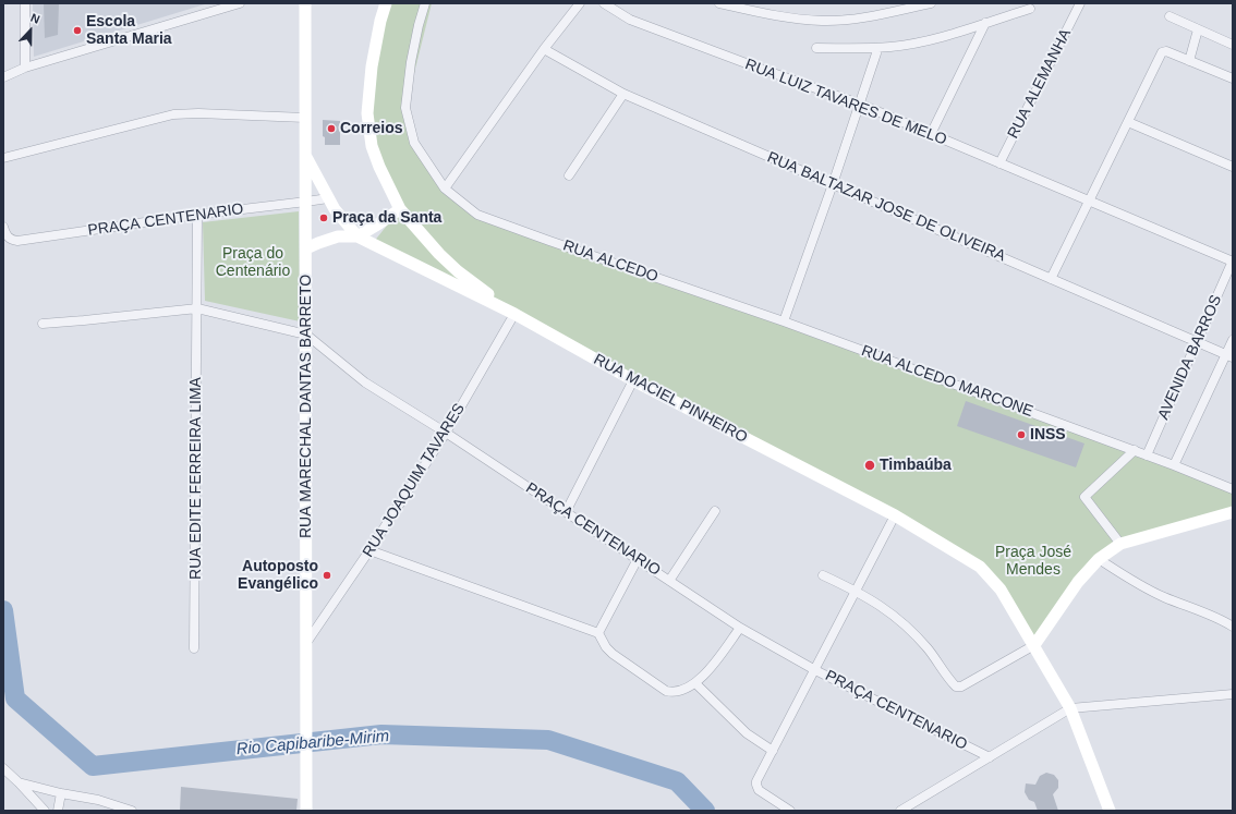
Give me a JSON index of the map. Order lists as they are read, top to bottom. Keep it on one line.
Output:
{"streets":{"street":["RUA ALEMANHA","RUA LUIZ TAVARES DE MELO","RUA BALTAZAR JOSE DE OLIVEIRA","PRAÇA CENTENARIO","RUA ALCEDO","AVENIDA BARROS","RUA ALCEDO MARCONE","RUA MACIEL PINHEIRO","RUA MARECHAL DANTAS BARRETO","RUA EDITE FERREIRA LIMA","RUA JOAQUIM TAVARES"]},"crossings":[["RUA ALEMANHA","RUA LUIZ TAVARES DE MELO"],["RUA LUIZ TAVARES DE MELO","AVENIDA BARROS"],["RUA BALTAZAR JOSE DE OLIVEIRA","AVENIDA BARROS"],["PRAÇA CENTENARIO","RUA MACIEL PINHEIRO"],["PRAÇA CENTENARIO","RUA MARECHAL DANTAS BARRETO"],["PRAÇA CENTENARIO","RUA EDITE FERREIRA LIMA"],["PRAÇA CENTENARIO","RUA JOAQUIM TAVARES"],["RUA ALCEDO","RUA ALCEDO MARCONE"],["AVENIDA BARROS","RUA ALCEDO MARCONE"],["RUA MACIEL PINHEIRO","RUA MARECHAL DANTAS BARRETO"],["RUA MACIEL PINHEIRO","RUA JOAQUIM TAVARES"],["RUA MARECHAL DANTAS BARRETO","RUA JOAQUIM TAVARES"]],"water":["Rio Capibaribe-Mirim"],"parks":["Praça do Centenário","Praça José Mendes"],"places":["Escola Santa Maria","Correios","Praça da Santa","INSS","Timbaúba","Autoposto Evangélico"],"north":"top"}
